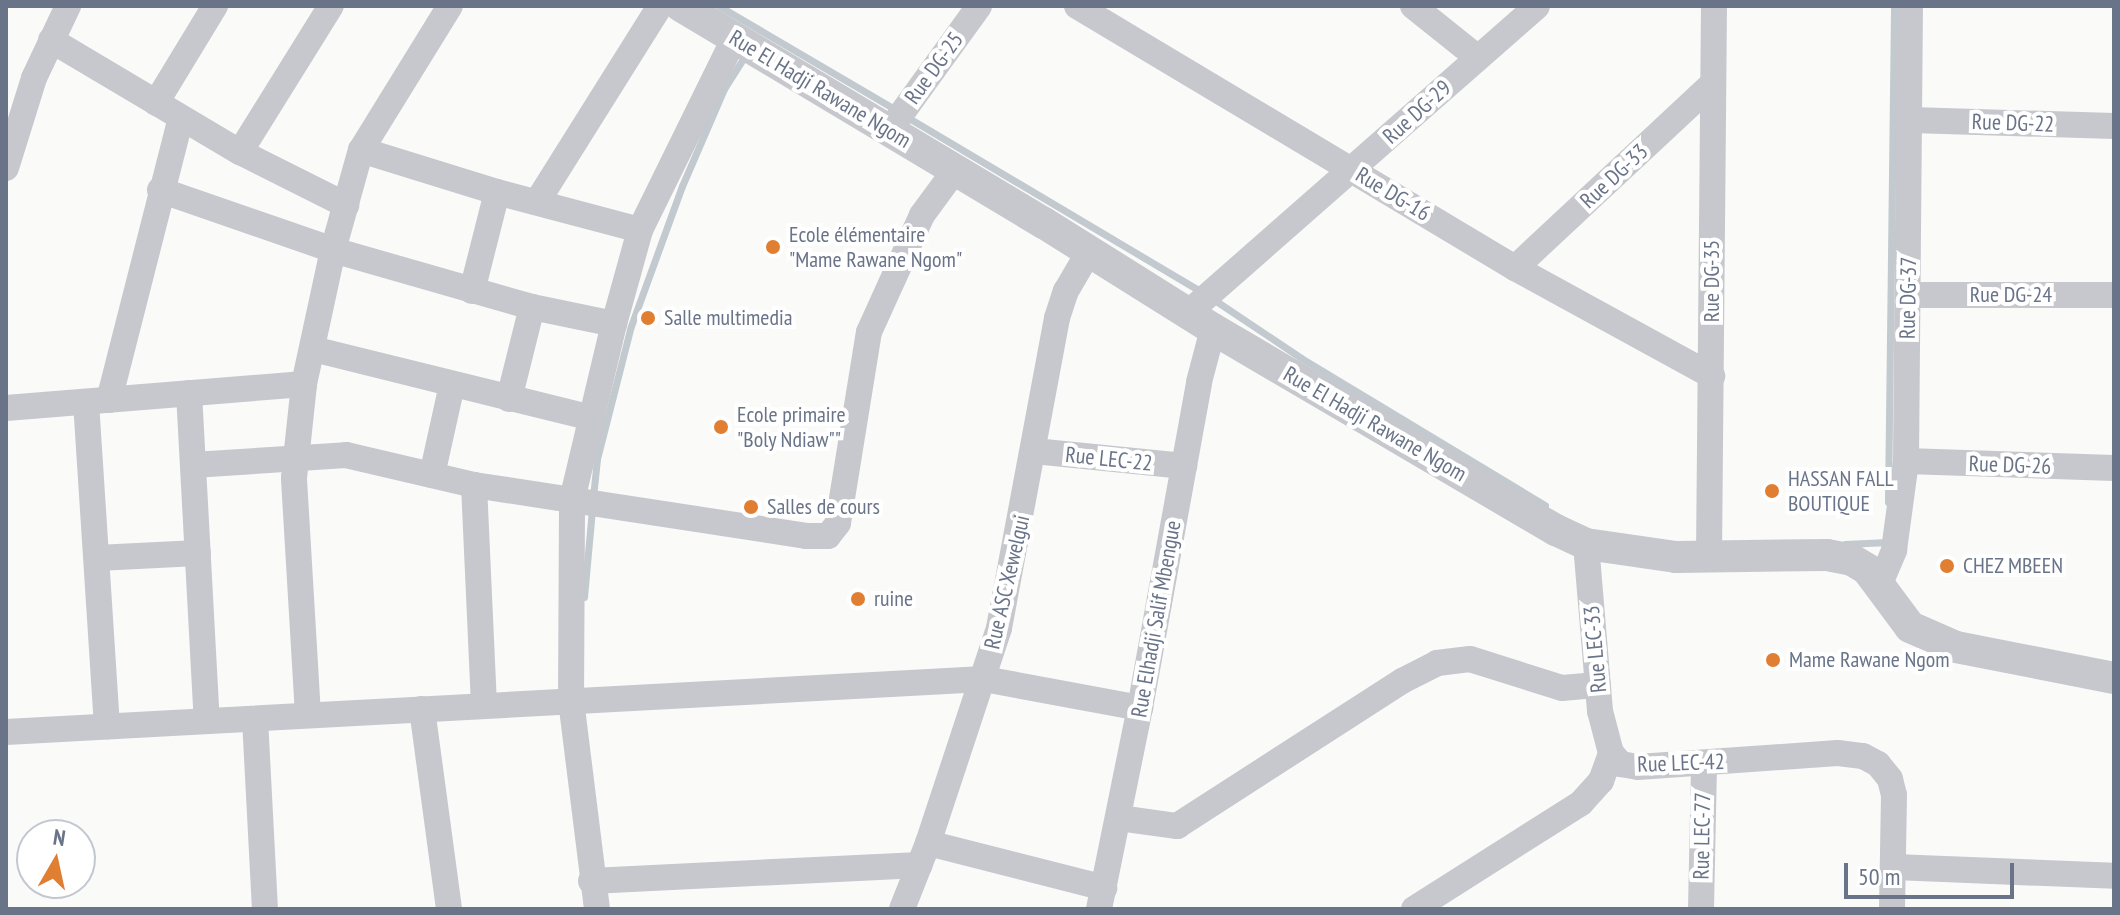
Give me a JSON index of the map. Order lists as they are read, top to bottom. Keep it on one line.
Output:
{"streets":{"street":["Rue DG-25","Rue El Hadji Rawane Ngom","Rue DG-29","Rue DG-22","Rue DG-33","Rue DG-16","Rue DG-35","Rue DG-24","Rue DG-37","Rue LEC-22","Rue DG-26","Rue ASC Xewelgui","Rue Elhadji Salif Mbengue","Rue LEC-33","Rue LEC-42","Rue LEC-77"]},"crossings":[["Rue DG-25","Rue El Hadji Rawane Ngom"],["Rue El Hadji Rawane Ngom","Rue DG-29"],["Rue El Hadji Rawane Ngom","Rue DG-35"],["Rue El Hadji Rawane Ngom","Rue DG-37"],["Rue El Hadji Rawane Ngom","Rue ASC Xewelgui"],["Rue El Hadji Rawane Ngom","Rue Elhadji Salif Mbengue"],["Rue El Hadji Rawane Ngom","Rue LEC-33"],["Rue DG-29","Rue DG-16"],["Rue DG-29","Rue Elhadji Salif Mbengue"],["Rue DG-22","Rue DG-37"],["Rue DG-33","Rue DG-16"],["Rue DG-33","Rue DG-35"],["Rue DG-16","Rue DG-35"],["Rue DG-24","Rue DG-37"],["Rue DG-37","Rue DG-26"],["Rue LEC-22","Rue ASC Xewelgui"],["Rue LEC-22","Rue Elhadji Salif Mbengue"],["Rue LEC-33","Rue LEC-42"],["Rue LEC-42","Rue LEC-77"]],"places":["Ecole élémentaire \"Mame Rawane Ngom\"","Salle multimedia","Ecole primaire \"Boly Ndiaw\"\"","HASSAN FALL BOUTIQUE","Salles de cours","CHEZ MBEEN","ruine","Mame Rawane Ngom"],"scale_bar":"50 m","north":"top"}
